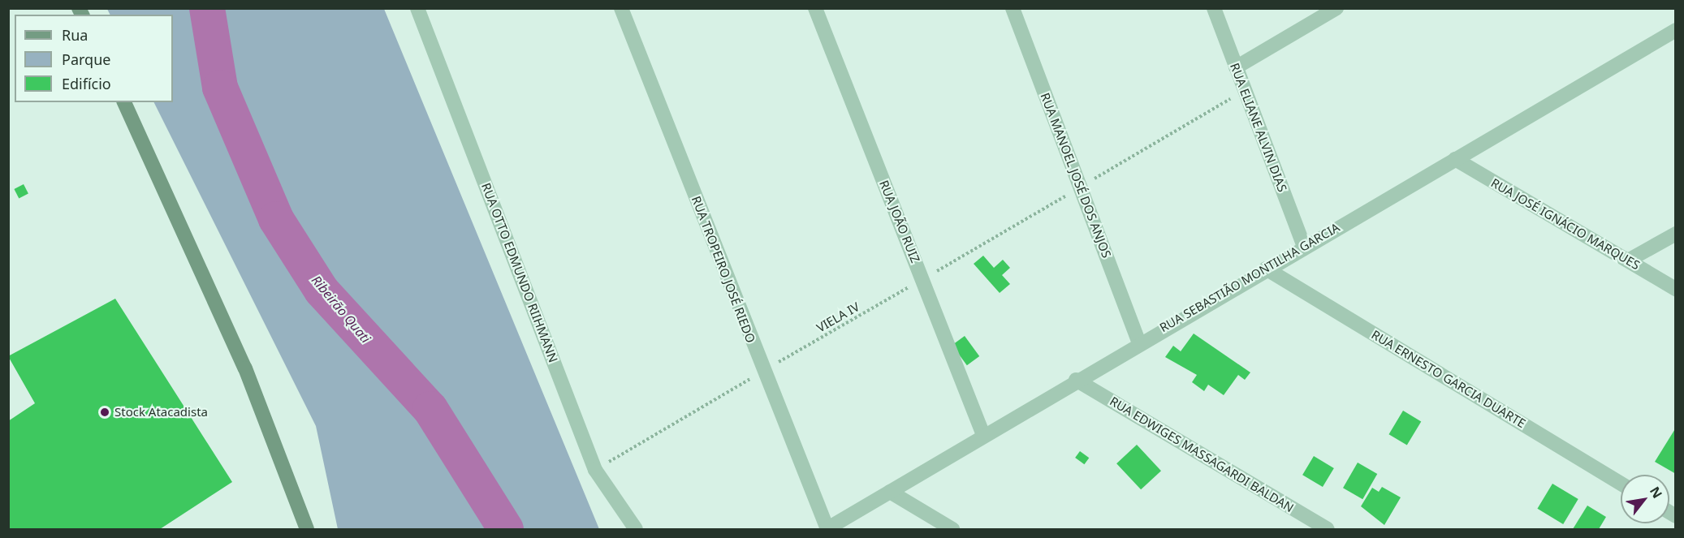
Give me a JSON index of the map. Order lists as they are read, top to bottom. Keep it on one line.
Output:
{"streets":{"street":["RUA ELIANE ALVIN DIAS","RUA MANOEL JOSÉ DOS ANJOS","RUA JOÃO RUIZ","RUA JOSÉ IGNÁCIO MARQUES","RUA TROPEIRO JOSÉ RIEDO","RUA OTTO EDMUNDO RIIHMANN","RUA SEBASTIÃO MONTILHA GARCIA","RUA ERNESTO GARCIA DUARTE","RUA EDWIGES MASSAGARDI BALDAN"],"path":["VIELA IV"]},"crossings":[["RUA ELIANE ALVIN DIAS","RUA SEBASTIÃO MONTILHA GARCIA"],["RUA MANOEL JOSÉ DOS ANJOS","RUA SEBASTIÃO MONTILHA GARCIA"],["RUA JOÃO RUIZ","RUA SEBASTIÃO MONTILHA GARCIA"],["RUA JOÃO RUIZ","VIELA IV"],["RUA JOSÉ IGNÁCIO MARQUES","RUA SEBASTIÃO MONTILHA GARCIA"],["RUA TROPEIRO JOSÉ RIEDO","RUA SEBASTIÃO MONTILHA GARCIA"],["RUA TROPEIRO JOSÉ RIEDO","VIELA IV"],["RUA OTTO EDMUNDO RIIHMANN","VIELA IV"],["RUA SEBASTIÃO MONTILHA GARCIA","RUA ERNESTO GARCIA DUARTE"],["RUA SEBASTIÃO MONTILHA GARCIA","RUA EDWIGES MASSAGARDI BALDAN"]],"water":["Ribeirão Quati"],"places":["Stock Atacadista"],"legend":["Rua","Parque","Edifício"],"north":"top right"}
